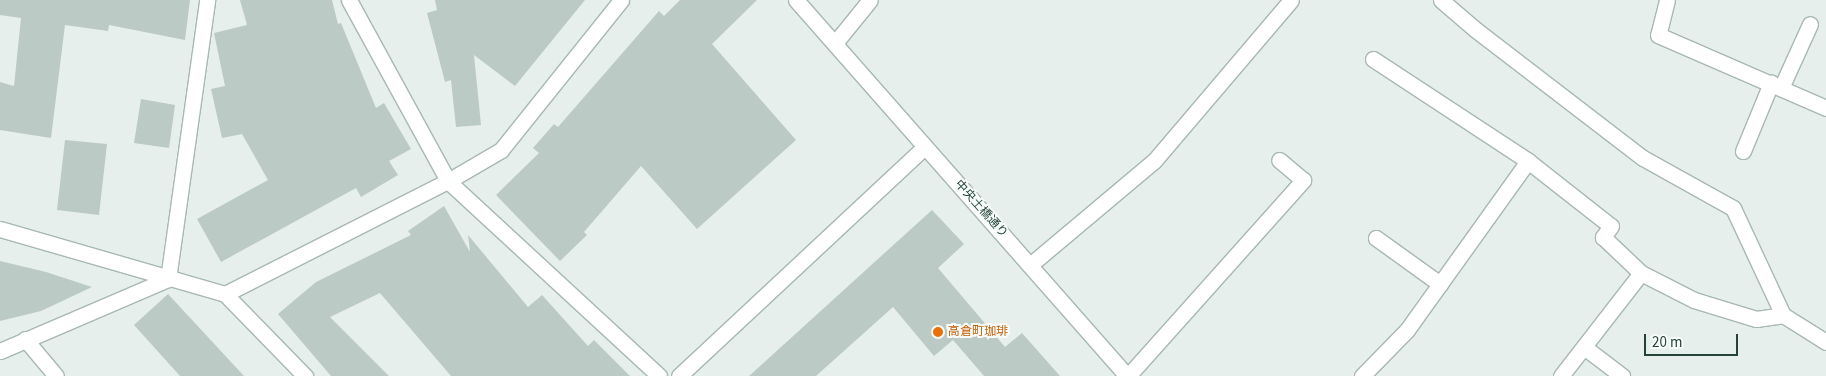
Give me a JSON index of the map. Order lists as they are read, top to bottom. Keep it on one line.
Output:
{"streets":{"street":["中央土橋通り"]},"places":["高倉町珈琲"],"scale_bar":"20 m"}
